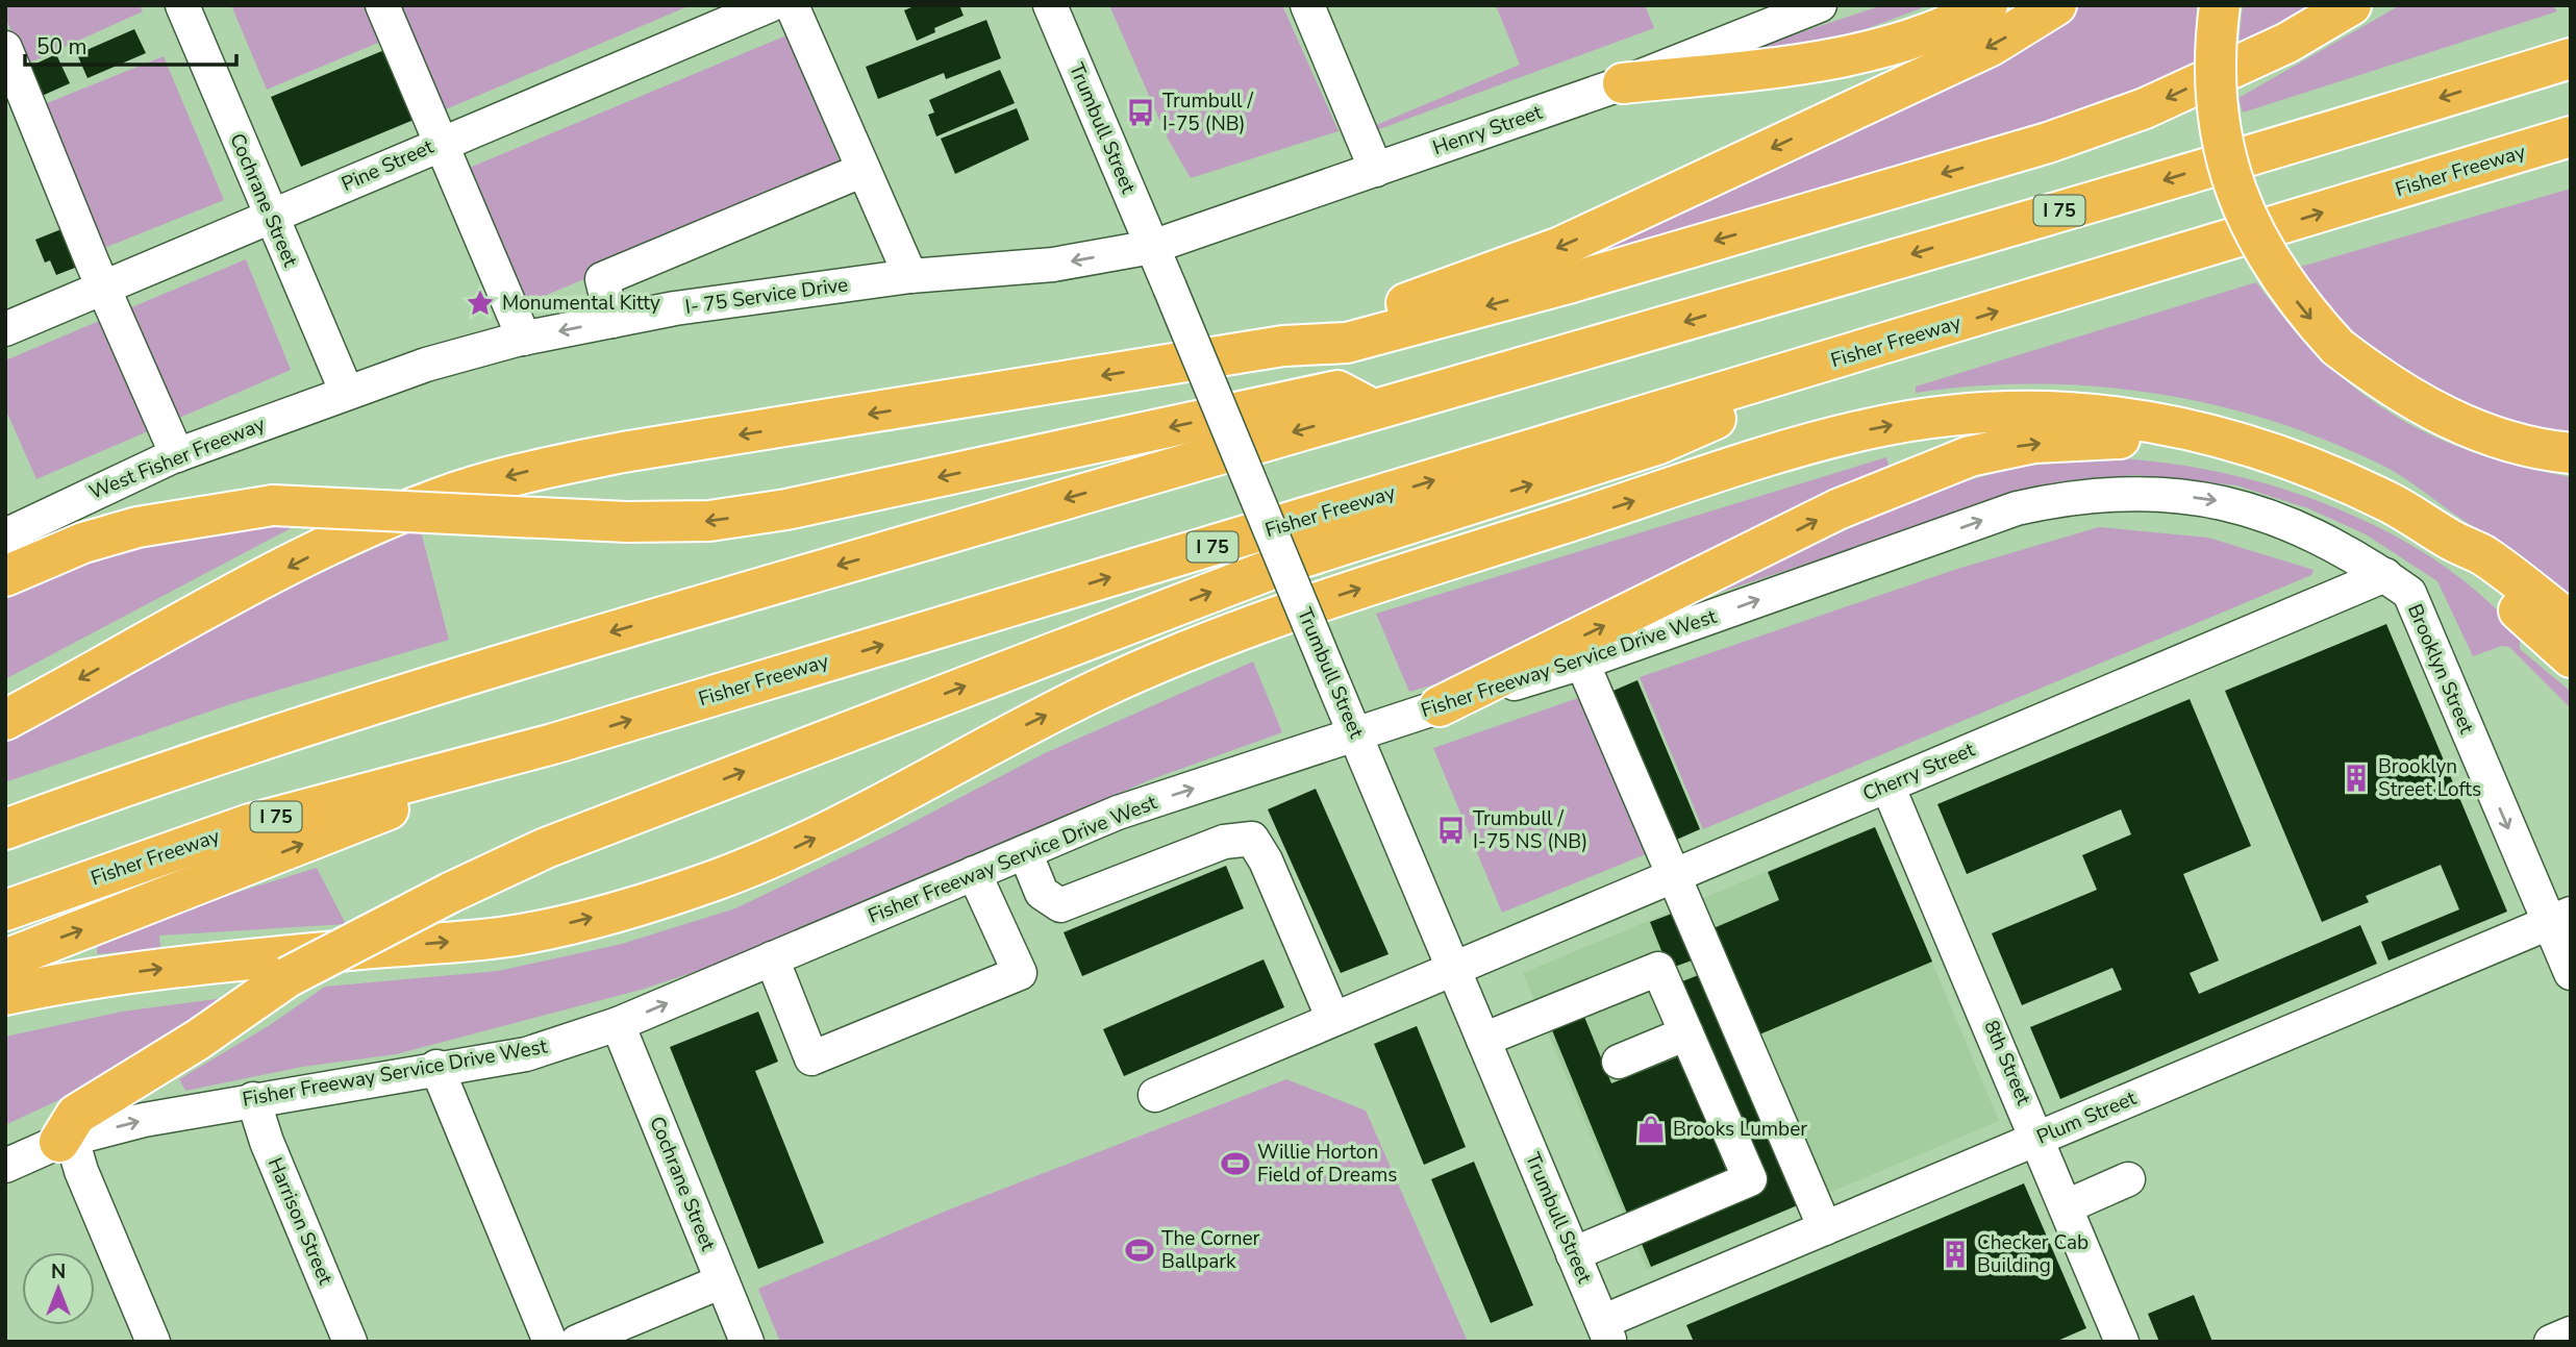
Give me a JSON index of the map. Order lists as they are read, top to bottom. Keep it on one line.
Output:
{"streets":{"highway":["Fisher Freeway","I 75"],"street":["Trumbull Street","Henry Street","Pine Street","Cochrane Street","I- 75 Service Drive","West Fisher Freeway","Fisher Freeway Service Drive West","Brooklyn Street","Cherry Street","8th Street","Plum Street","Harrison Street"]},"crossings":[["Trumbull Street","Henry Street"],["Trumbull Street","I- 75 Service Drive"],["Trumbull Street","Fisher Freeway Service Drive West"],["Trumbull Street","Cherry Street"],["Trumbull Street","Plum Street"],["Henry Street","I- 75 Service Drive"],["Pine Street","Cochrane Street"],["Cochrane Street","I- 75 Service Drive"],["Cochrane Street","West Fisher Freeway"],["Cochrane Street","Fisher Freeway Service Drive West"],["I- 75 Service Drive","West Fisher Freeway"],["Fisher Freeway Service Drive West","Brooklyn Street"],["Fisher Freeway Service Drive West","Cherry Street"],["Fisher Freeway Service Drive West","Harrison Street"],["Brooklyn Street","Cherry Street"],["Brooklyn Street","Plum Street"],["Cherry Street","8th Street"],["8th Street","Plum Street"]],"one_way":["I- 75 Service Drive","Fisher Freeway Service Drive West","Brooklyn Street"],"places":{"bus stop":["Trumbull / I-75 (NB)","Trumbull / I-75 NS (NB)"],"place":["Monumental Kitty"],"building":["Brooklyn Street Lofts","Checker Cab Building"],"shop":["Brooks Lumber"],"sports":["Willie Horton Field of Dreams","The Corner Ballpark"]},"scale_bar":"50 m","north":"top"}
